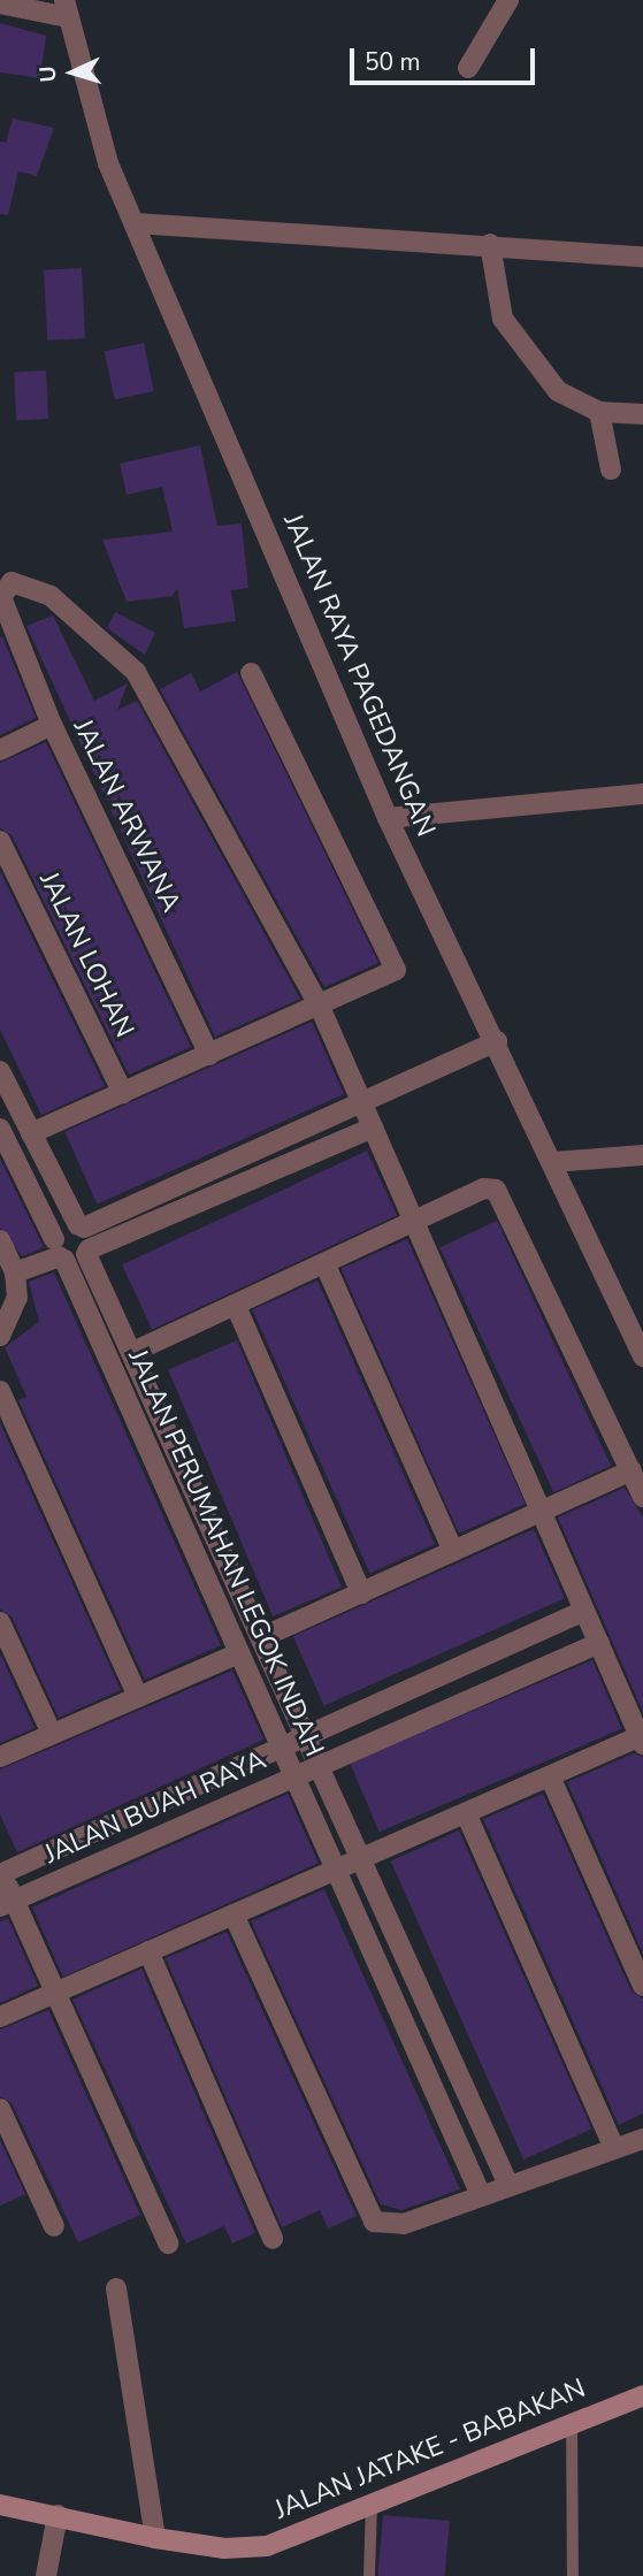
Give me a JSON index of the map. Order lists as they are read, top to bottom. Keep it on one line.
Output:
{"streets":{"main road":["JALAN JATAKE - BABAKAN"],"street":["JALAN RAYA PAGEDANGAN","JALAN ARWANA","JALAN LOHAN","JALAN PERUMAHAN LEGOK INDAH","JALAN BUAH RAYA"]},"crossings":[["JALAN PERUMAHAN LEGOK INDAH","JALAN BUAH RAYA"]],"scale_bar":"50 m","north":"left"}
